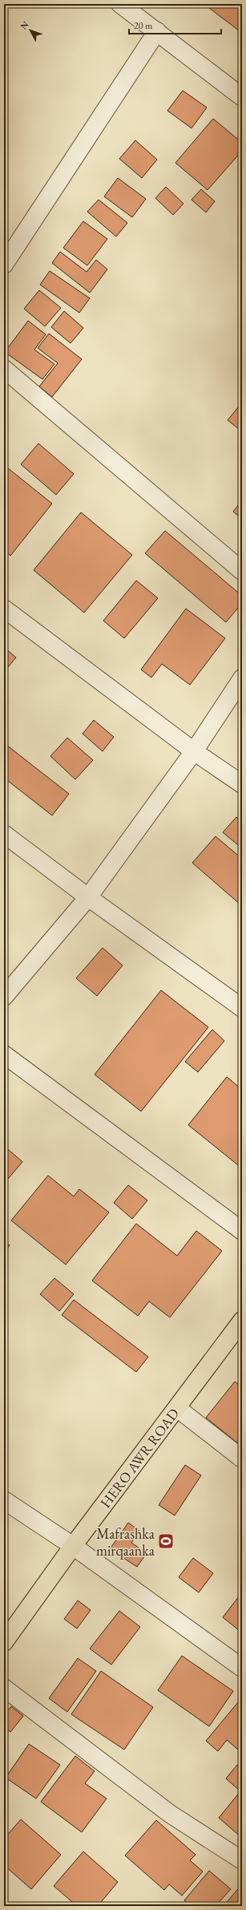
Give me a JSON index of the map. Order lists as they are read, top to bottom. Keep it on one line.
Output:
{"streets":{"main road":["HERO AWR ROAD"]},"places":{"sports":["Mafrashka mirqaanka"]},"scale_bar":"20 m","north":"top left"}
